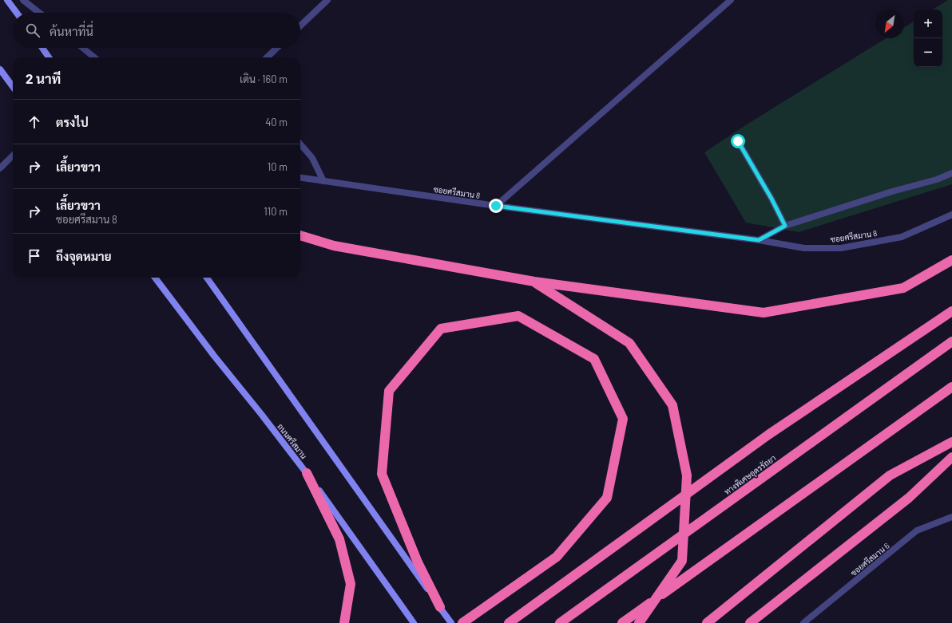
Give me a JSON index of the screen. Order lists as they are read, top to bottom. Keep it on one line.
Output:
{"streets":{"highway":["ทางพิเศษอุดรรัถยา"],"main road":["ถนนศรีสมาน"],"street":["ซอยศรีสมาน 8","ซอยศรีสมาน 6"]},"north":"bottom left","page":{"map_buttons":["+","−"],"search":"ค้นหาที่นี่","heading":["2 นาที","เดิน · 160 m"],"list":[["ตรงไป","40 m"],["เลี้ยวขวา","10 m"],["เลี้ยวขวา","ซอยศรีสมาน 8","110 m"],"ถึงจุดหมาย"]}}
